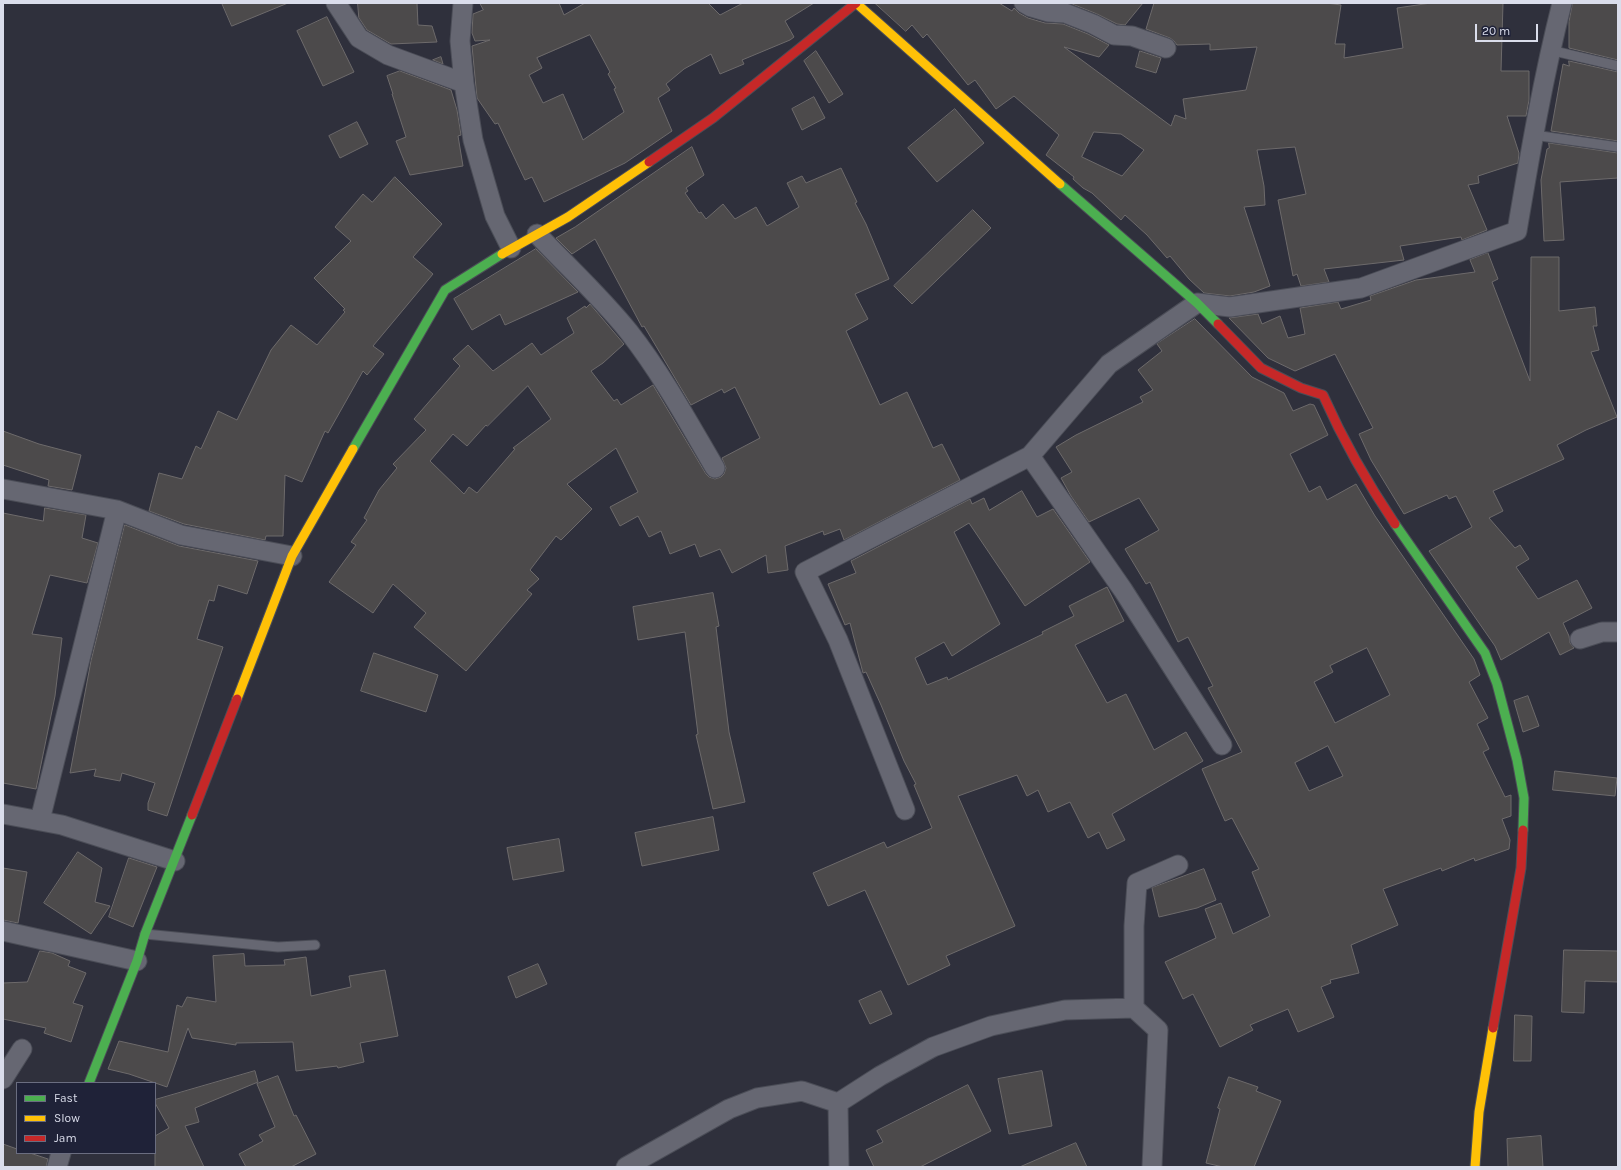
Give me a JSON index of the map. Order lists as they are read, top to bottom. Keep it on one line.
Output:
{"legend":["Fast","Slow","Jam"],"scale_bar":"20 m"}
